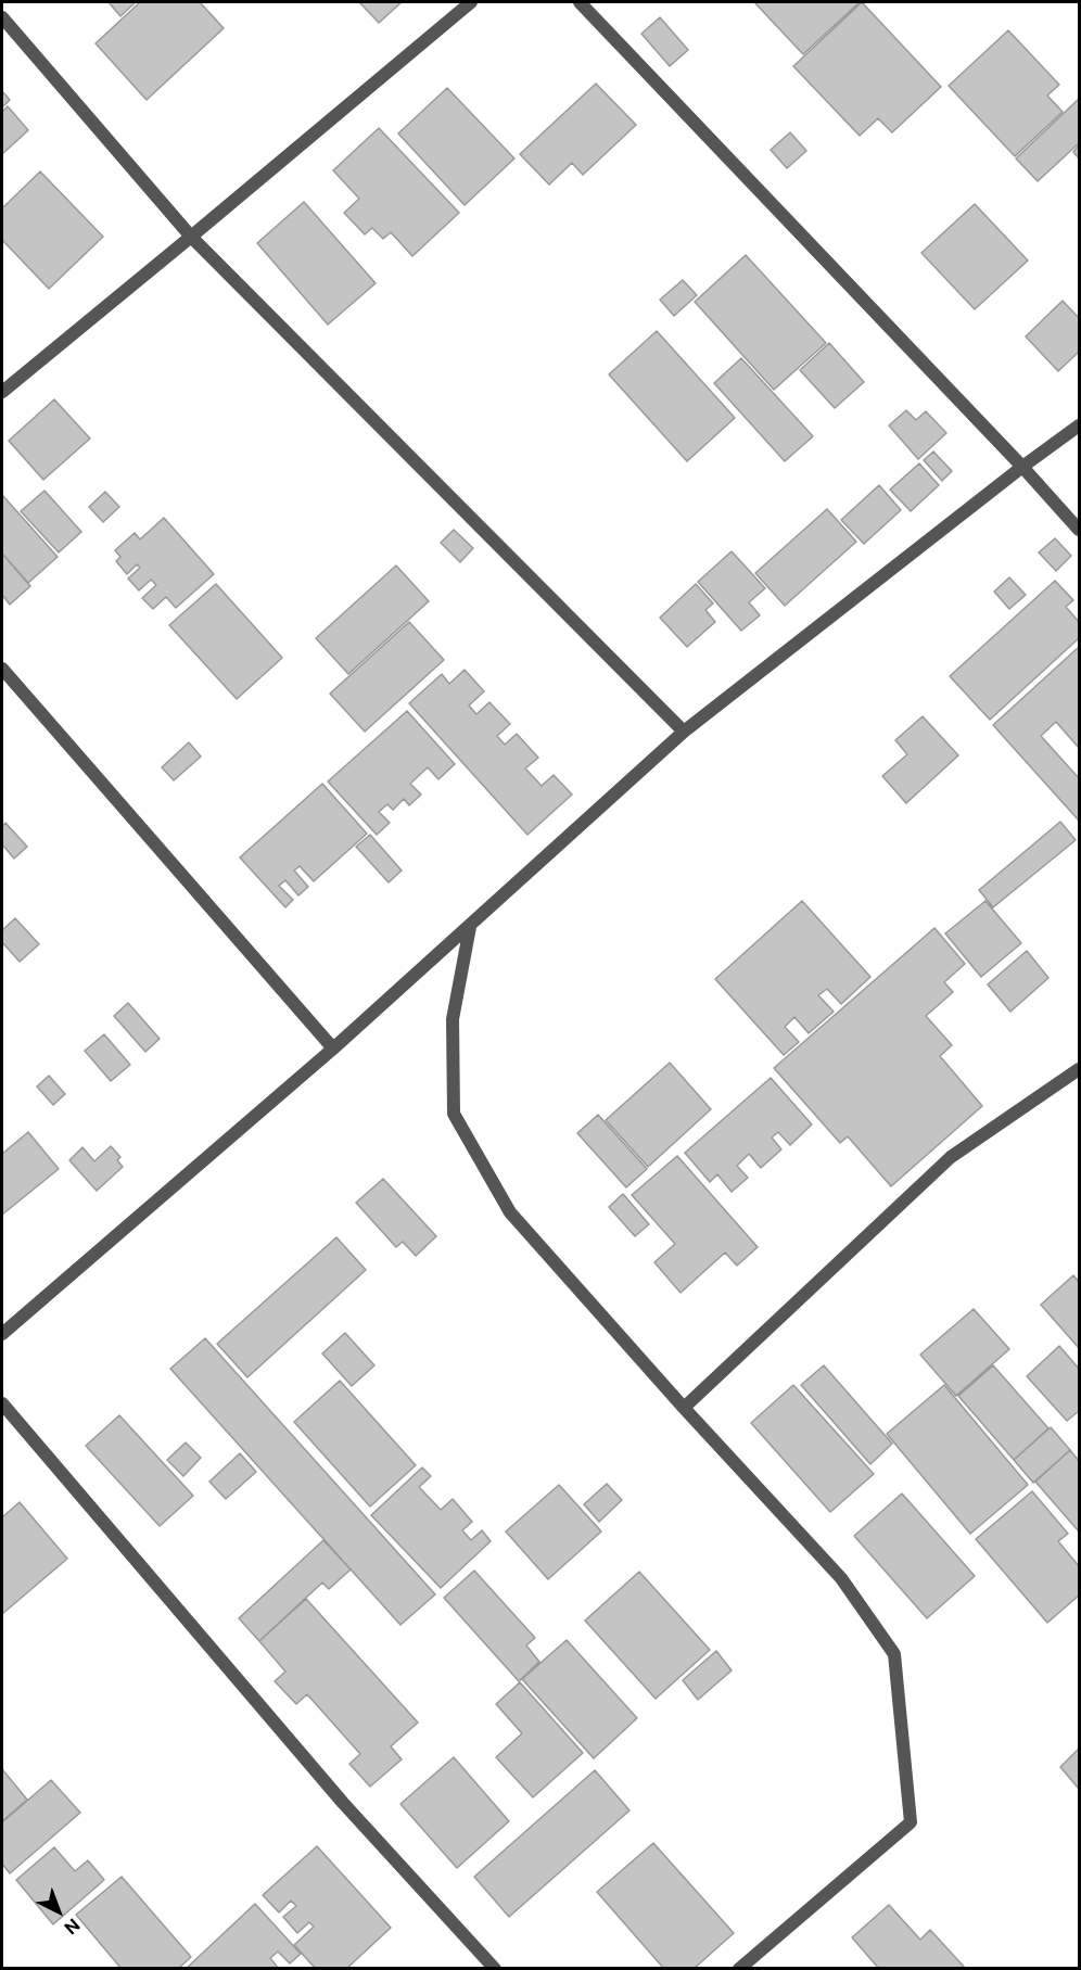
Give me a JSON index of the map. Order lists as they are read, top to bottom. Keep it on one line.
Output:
{"north":"bottom right"}
